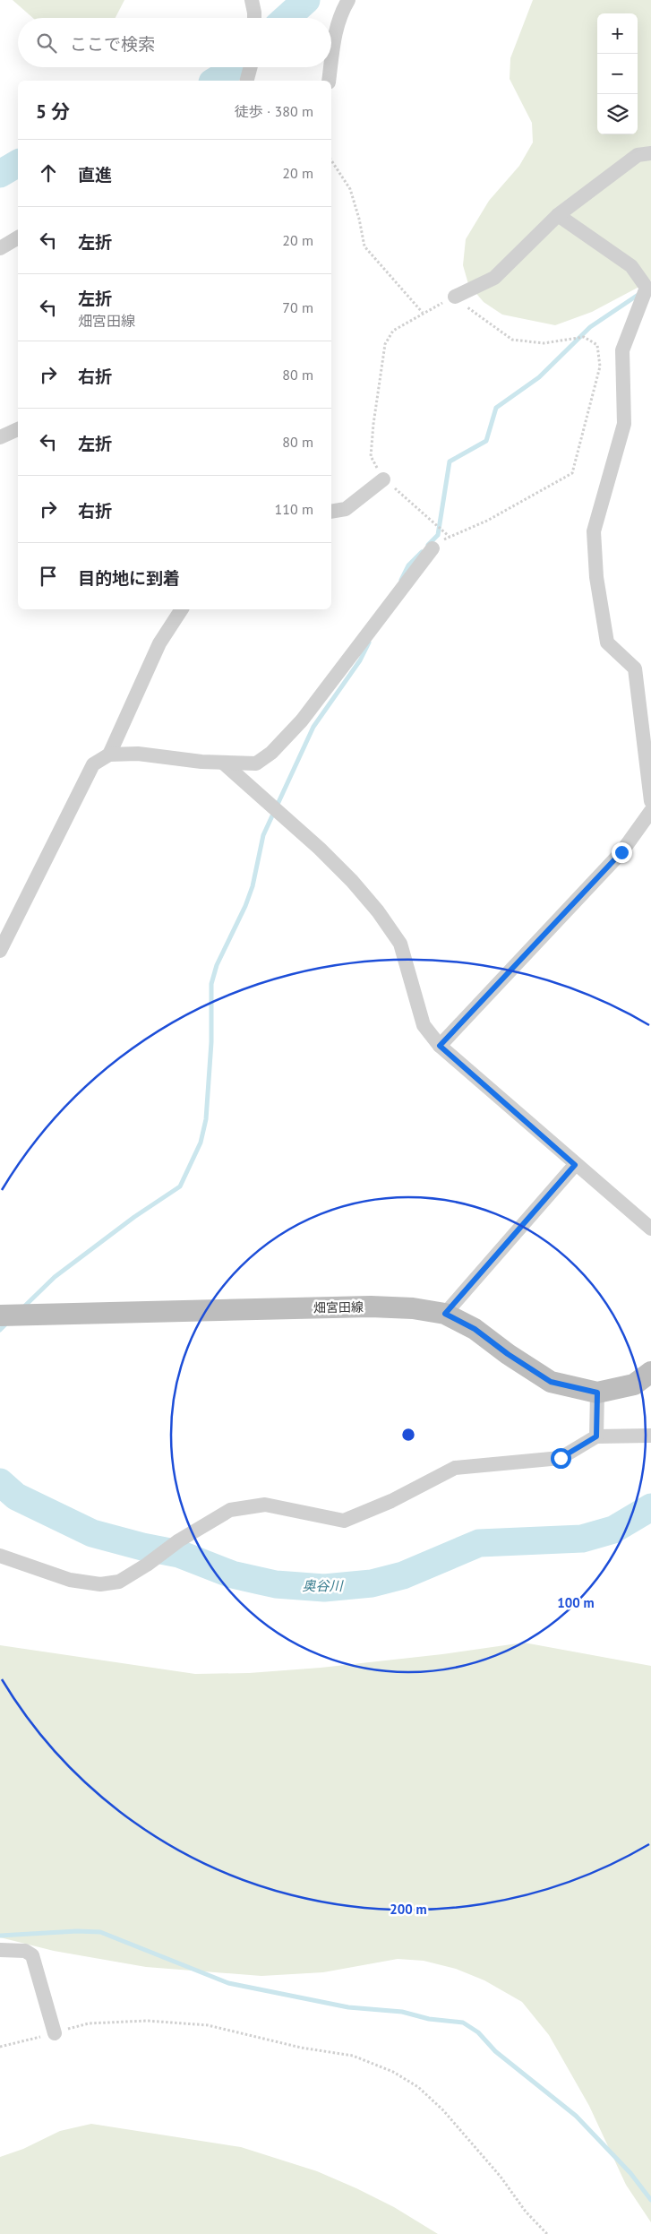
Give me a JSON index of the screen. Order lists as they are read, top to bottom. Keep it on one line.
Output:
{"streets":{"main road":["畑宮田線"]},"water":["奥谷川"],"page":{"map_buttons":["+","−"],"search":"ここで検索","heading":["5 分","徒歩 · 380 m"],"list":[["直進","20 m"],["左折","20 m"],["左折","畑宮田線","70 m"],["右折","80 m"],["左折","80 m"],["右折","110 m"],"目的地に到着"]},"rings":["100 m","200 m"]}
